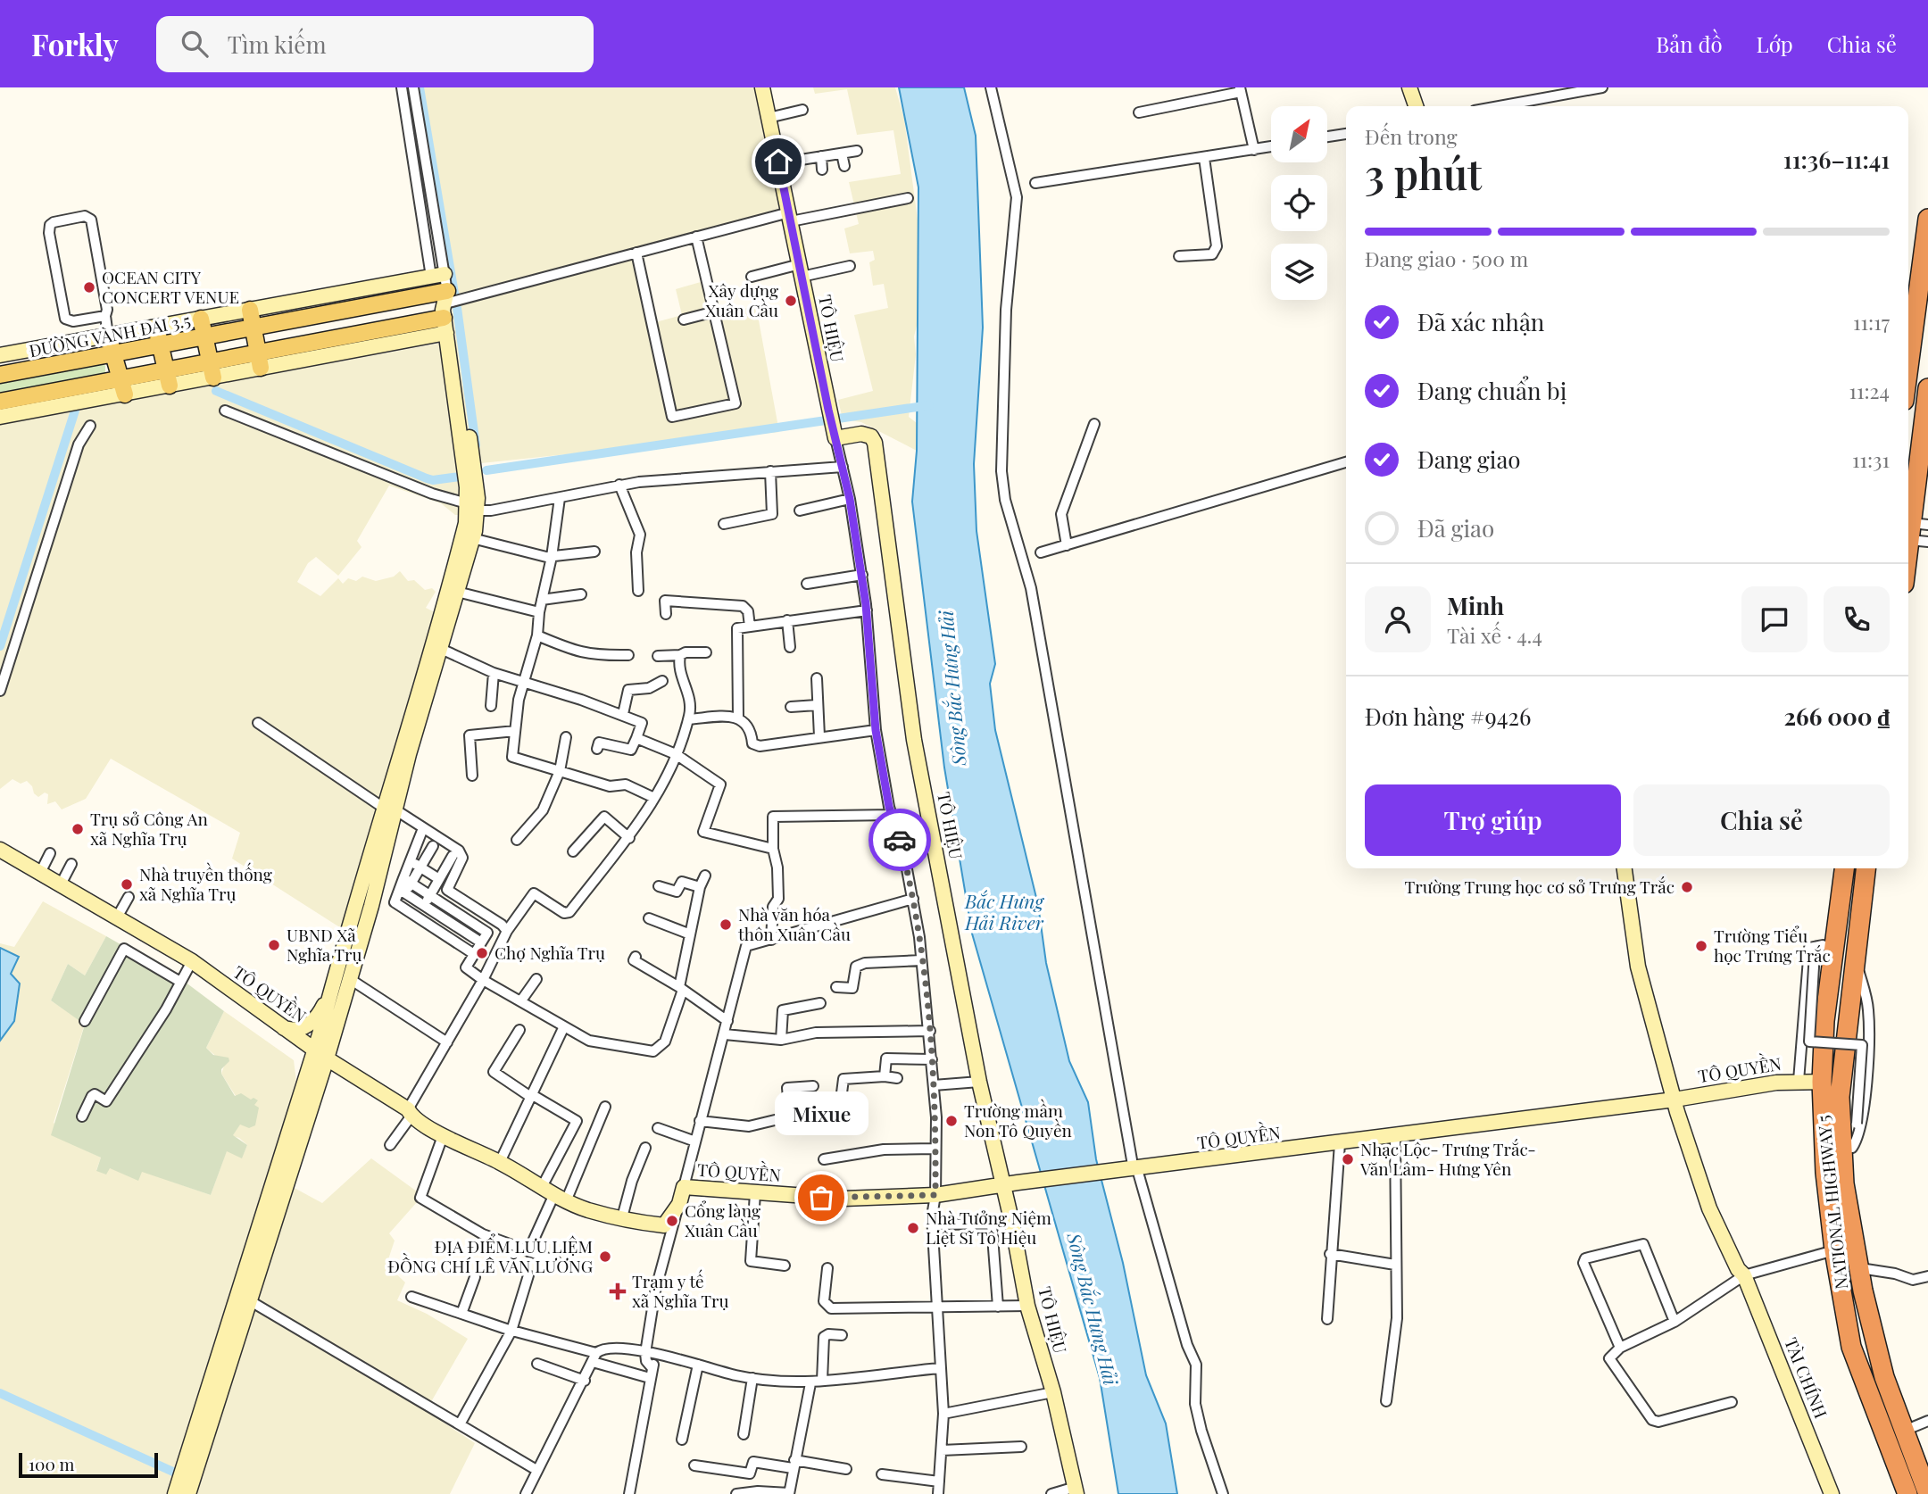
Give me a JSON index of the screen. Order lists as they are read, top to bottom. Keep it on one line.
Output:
{"streets":{"highway":["NATIONAL HIGHWAY 5"],"main road":["TÔ HIỆU","ĐƯỜNG VÀNH ĐAI 3.5","TÔ QUYỀN","TÀI CHÍNH"]},"crossings":[["TÔ HIỆU","TÔ QUYỀN"],["TÔ QUYỀN","NATIONAL HIGHWAY 5"],["TÔ QUYỀN","TÀI CHÍNH"]],"water":["Sông Bắc Hưng Hải","Bắc Hưng Hải River"],"places":{"other":["OCEAN CITY CONCERT VENUE","Xây dựng Xuân Cầu","Trụ sở Công An xã Nghĩa Trụ","Nhà truyền thống xã Nghĩa Trụ","Trường Trung học cơ sở Trưng Trắc","Nhà văn hóa thôn Xuân Cầu","UBND Xã Nghĩa Trụ","Trường Tiểu học Trưng Trắc","Chợ Nghĩa Trụ","Trường mầm Non Tô Quyền","Nhạc Lộc- Trưng Trắc- Văn Lâm- Hưng Yên","Mixue","Cổng làng Xuân Cầu","Nhà Tưởng Niệm Liệt Sĩ Tô Hiệu","ĐỊA ĐIỂM LƯU LIỆM ĐỒNG CHÍ LÊ VĂN LƯƠNG"],"health":["Trạm y tế xã Nghĩa Trụ"]},"scale_bar":"100 m","north":"top right","page":{"header":"Forkly","search":"Tìm kiếm","nav":["Bản đồ","Lớp","Chia sẻ"],"heading":["3 phút","Đến trong","11:36–11:41"],"panel":["Minh","Tài xế · 4.4","Đơn hàng #9426","266 000 ₫"],"bar":"Đang giao · 500 m","list":[["Đã xác nhận","11:17"],["Đang chuẩn bị","11:24"],["Đang giao","11:31"],"Đã giao"],"buttons":["Trợ giúp","Chia sẻ"],"bubble":"Mixue","scale":"100 m"}}
